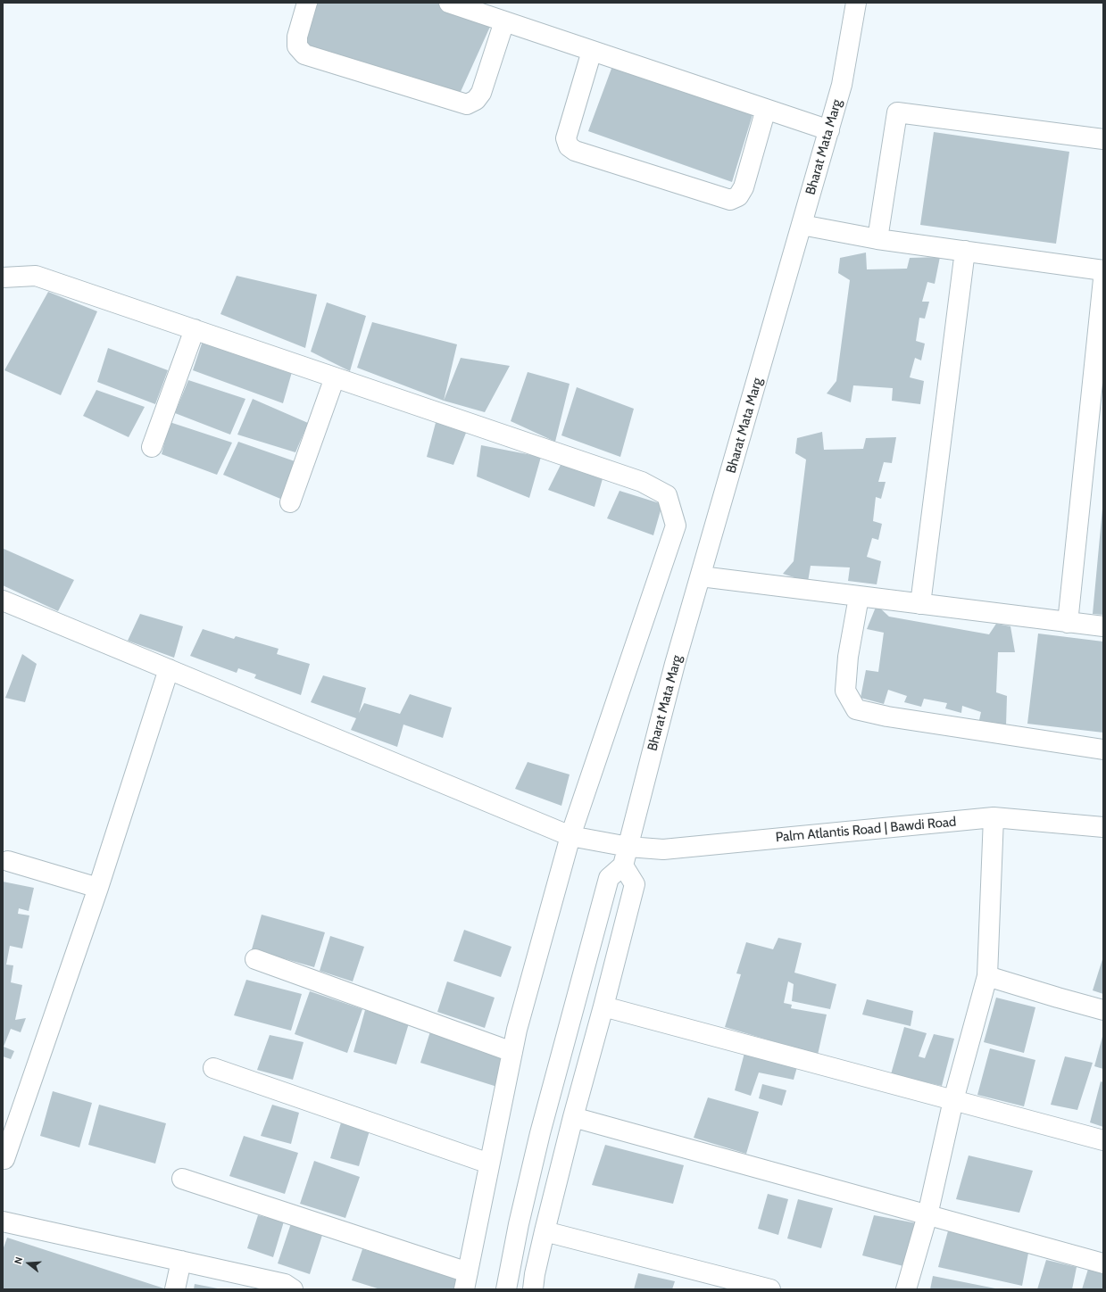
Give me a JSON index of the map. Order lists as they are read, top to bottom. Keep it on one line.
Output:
{"streets":{"street":["Bharat Mata Marg","Palm Atlantis Road | Bawdi Road"]},"crossings":[["Bharat Mata Marg","Palm Atlantis Road | Bawdi Road"]],"north":"left"}
